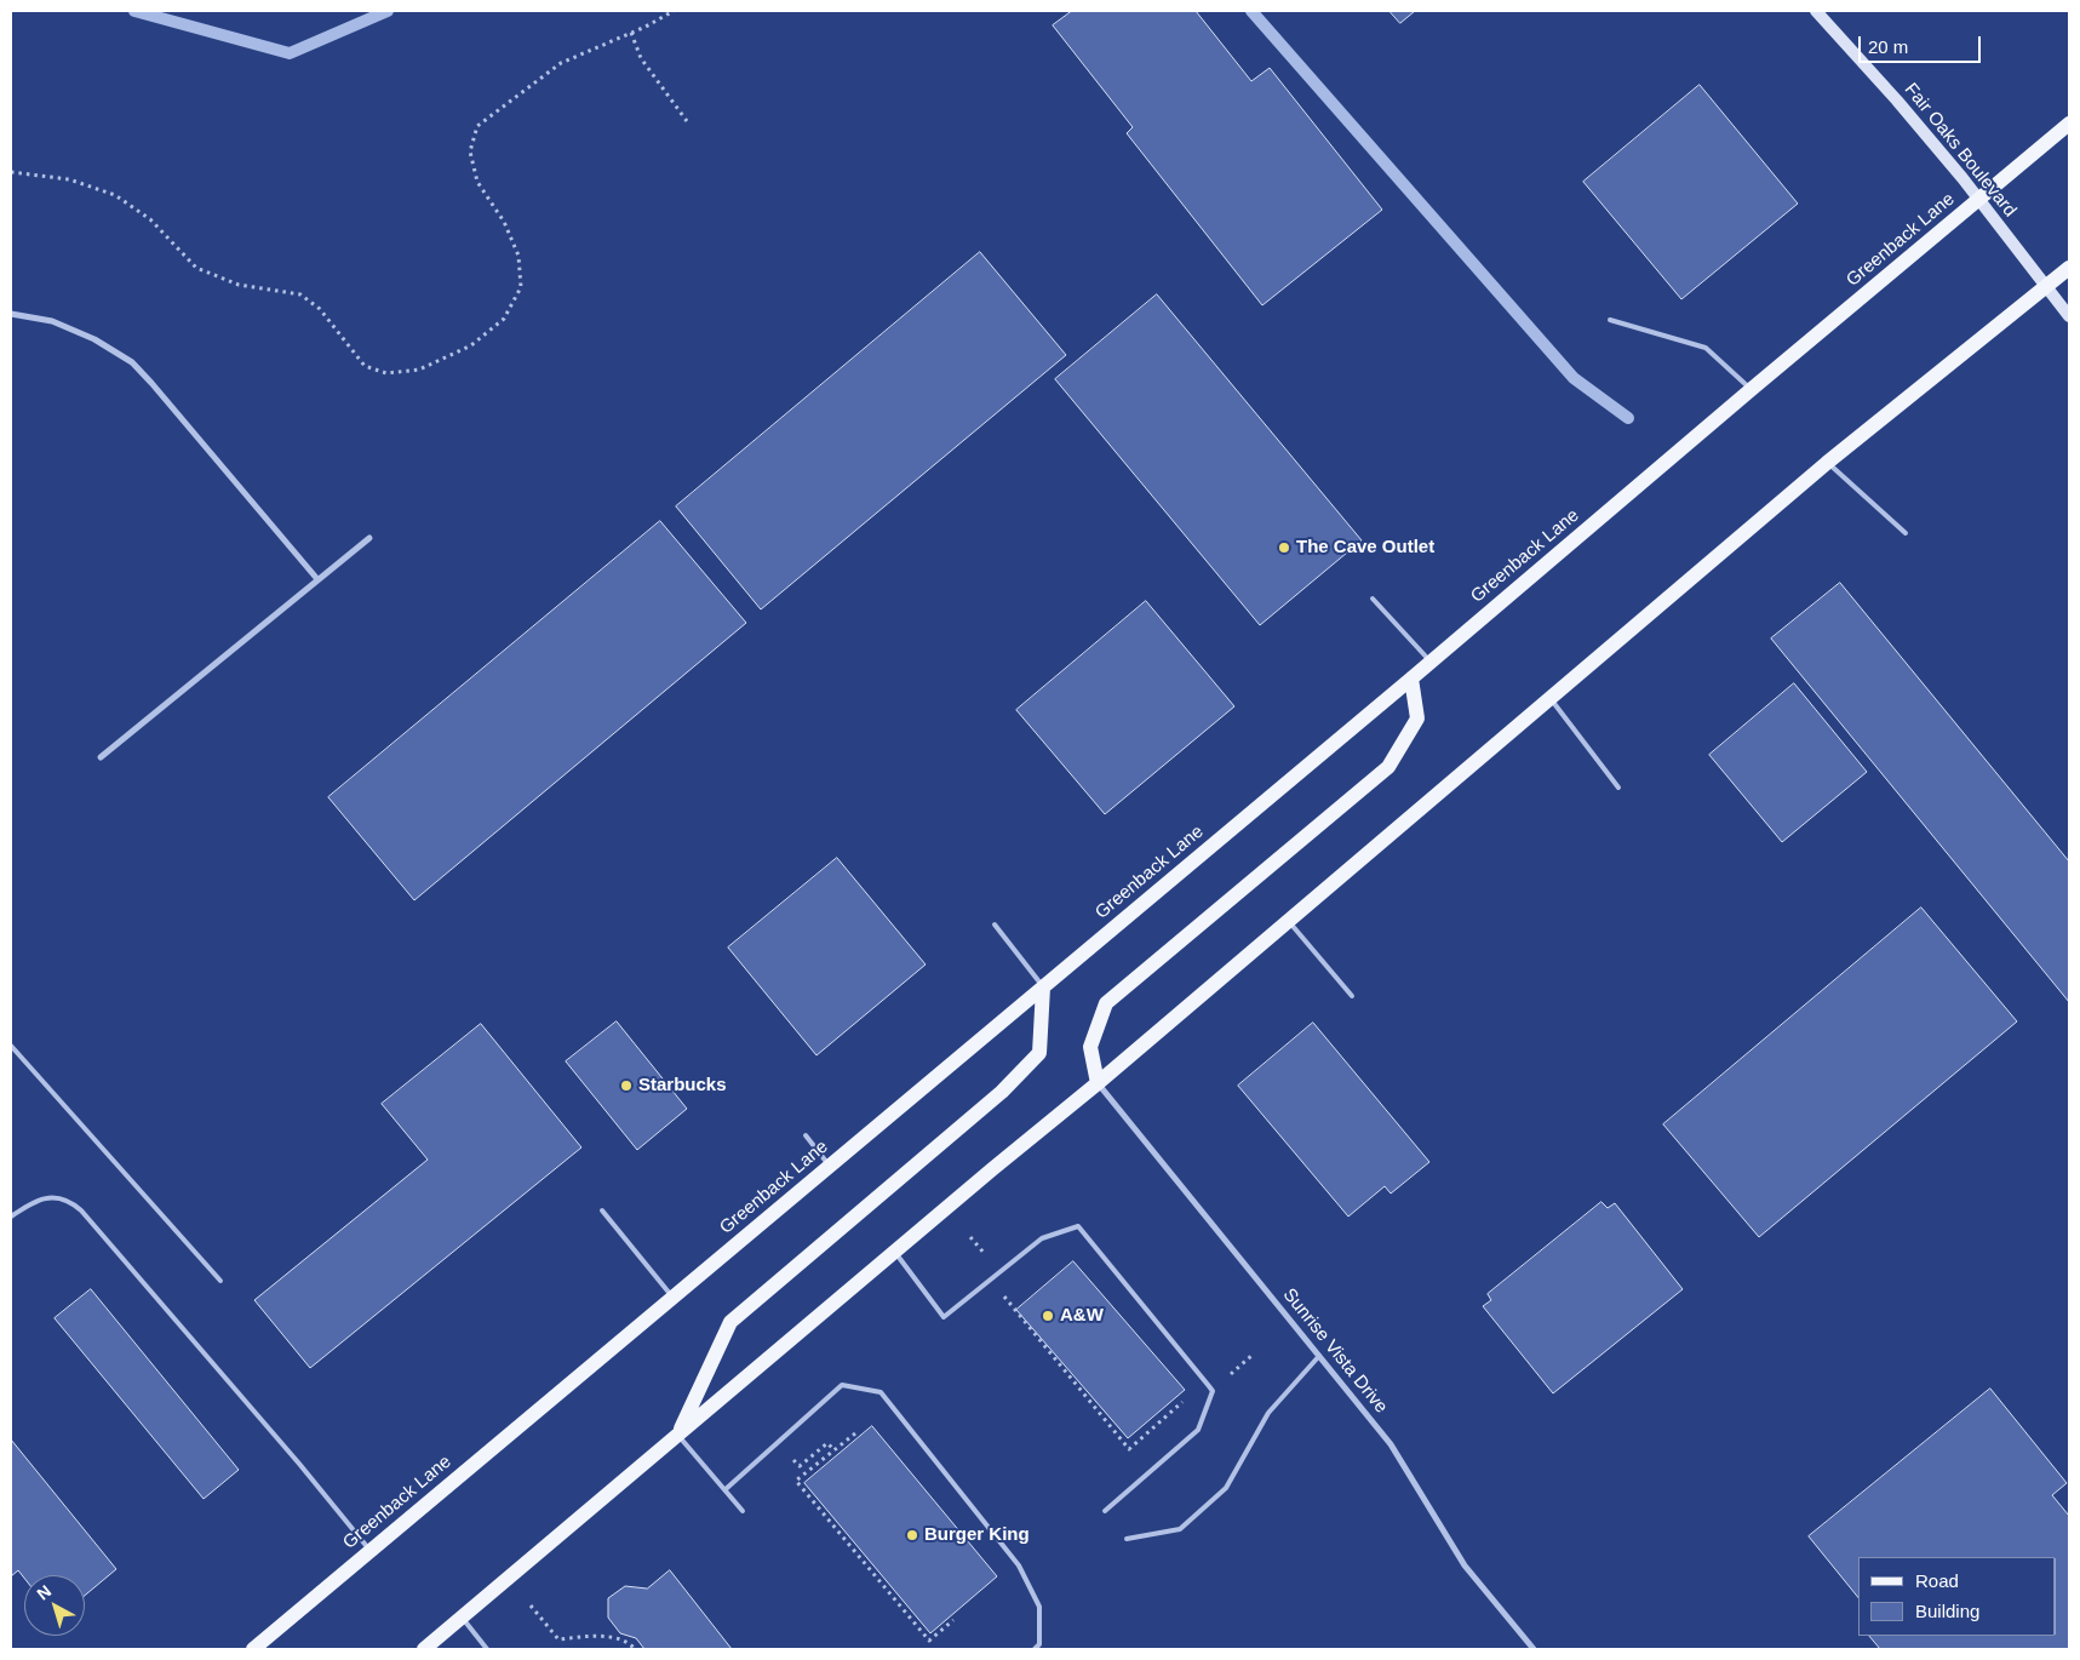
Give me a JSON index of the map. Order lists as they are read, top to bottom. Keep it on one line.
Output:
{"streets":{"main road":["Fair Oaks Boulevard","Greenback Lane"],"street":["Sunrise Vista Drive"]},"crossings":[["Fair Oaks Boulevard","Greenback Lane"]],"places":["The Cave Outlet","Starbucks","A&W","Burger King"],"legend":["Road","Building"],"scale_bar":"20 m","north":"top left"}
